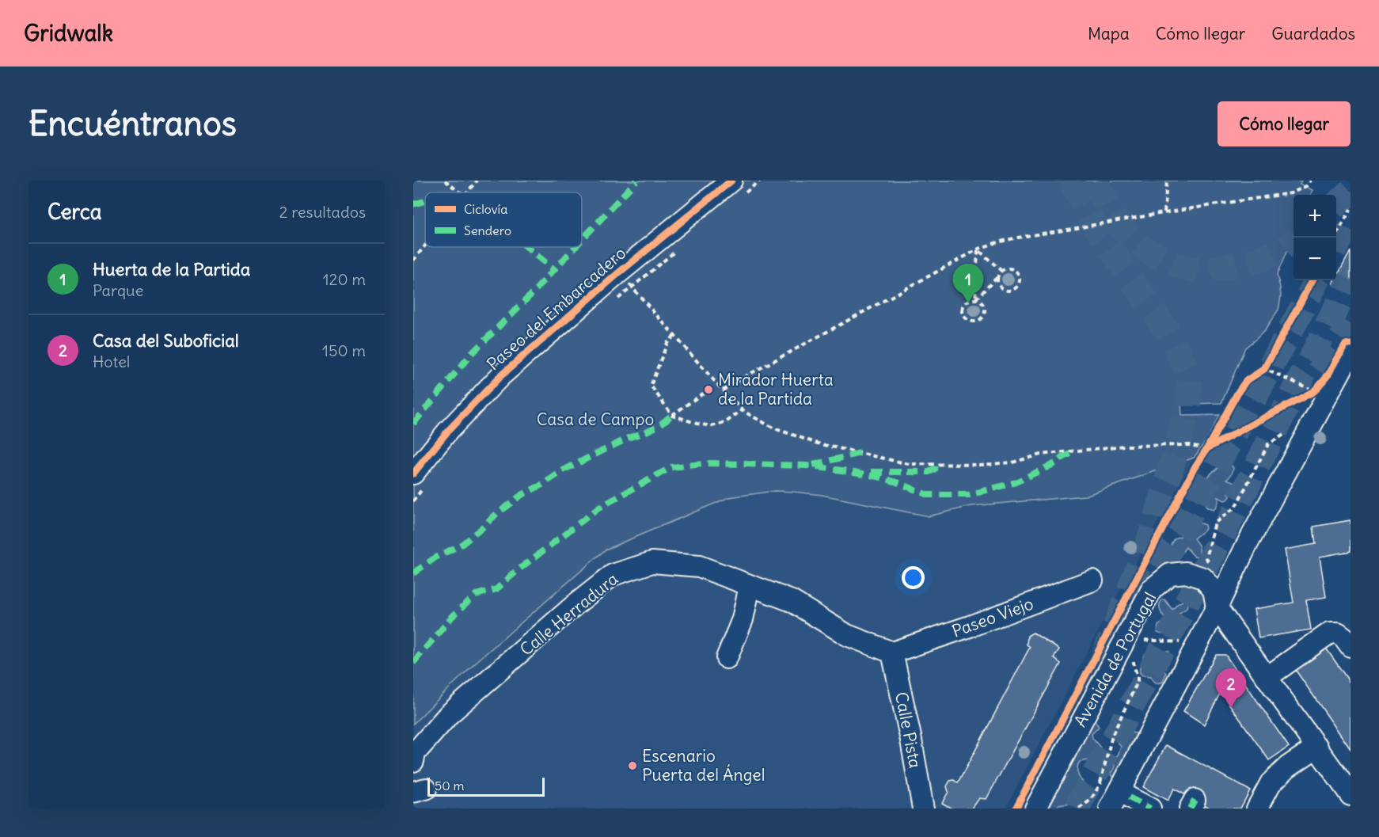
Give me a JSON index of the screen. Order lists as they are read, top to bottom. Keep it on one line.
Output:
{"streets":{"street":["Paseo del Embarcadero","Calle Herradura","Paseo Viejo","Avenida de Portugal","Calle Pista"]},"crossings":[["Calle Herradura","Paseo Viejo"],["Calle Herradura","Calle Pista"],["Paseo Viejo","Calle Pista"]],"parks":["Casa de Campo"],"places":["Mirador Huerta de la Partida","Escenario Puerta del Ángel"],"legend":["Ciclovía","Sendero"],"scale_bar":"50 m","page":{"header":"Gridwalk","nav":["Mapa","Cómo llegar","Guardados"],"buttons":"Cómo llegar","title":"Encuéntranos","heading":["Cerca","2 resultados"],"map_buttons":["+","−"],"list":[{"mark":"1","name":"Huerta de la Partida","note":"Parque","value":"120 m"},{"mark":"2","name":"Casa del Suboficial","note":"Hotel","value":"150 m"}],"pins":["1","2"],"scale":"50 m"}}
